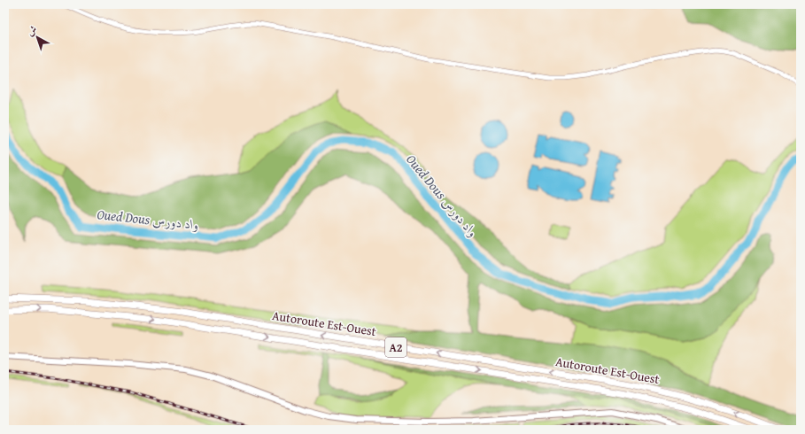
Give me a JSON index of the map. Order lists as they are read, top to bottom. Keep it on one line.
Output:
{"streets":{"highway":["Autoroute Est-Ouest","A2"]},"water":["Oued Dous واد دورس"],"north":"top left"}
